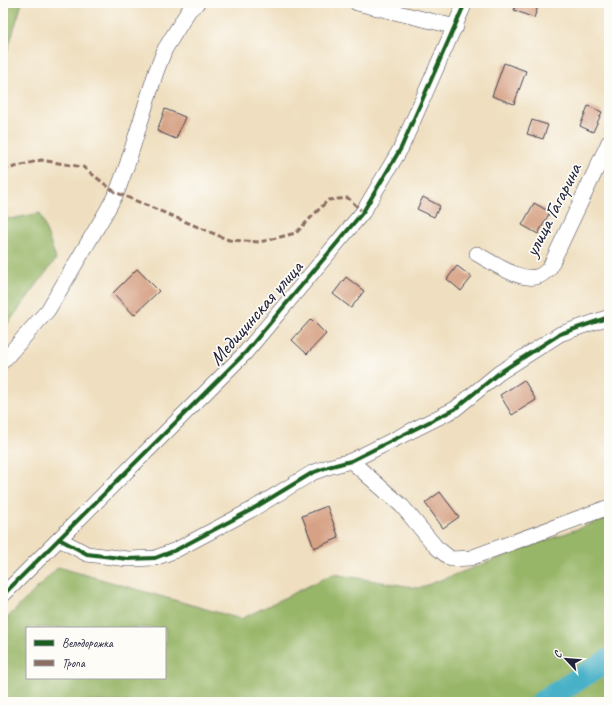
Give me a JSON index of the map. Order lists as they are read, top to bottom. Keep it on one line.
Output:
{"streets":{"street":["улица Гагарина","Медицинская улица"]},"legend":["Велодорожка","Тропа"],"north":"top left"}
